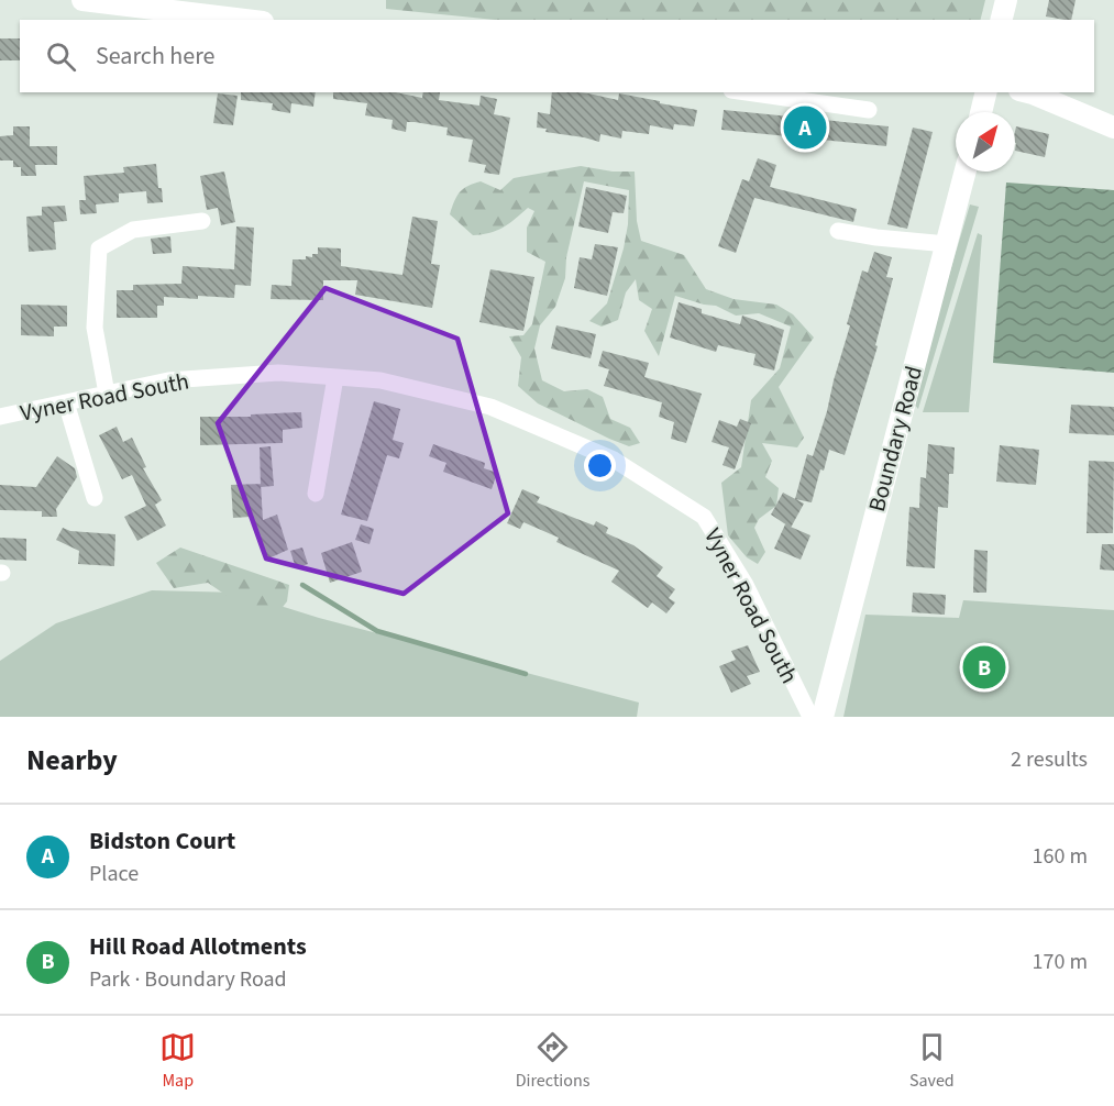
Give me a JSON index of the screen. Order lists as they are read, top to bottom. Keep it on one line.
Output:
{"streets":{"main road":["Boundary Road"],"street":["Vyner Road South"]},"north":"top right","page":{"search":"Search here","pins":["A","B"],"heading":["Nearby","2 results"],"list":[{"mark":"A","name":"Bidston Court","note":"Place","value":"160 m"},{"mark":"B","name":"Hill Road Allotments","note":"Park · Boundary Road","value":"170 m"}],"nav":["Map","Directions","Saved"]}}
